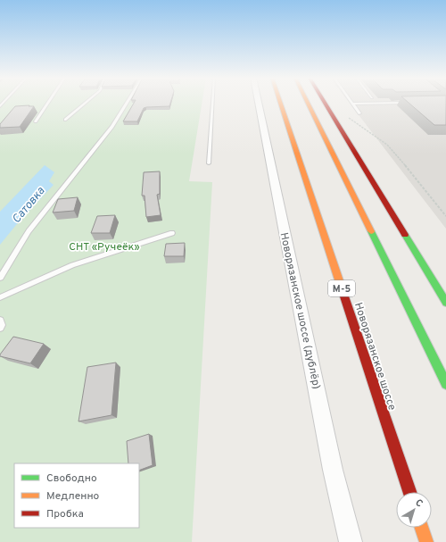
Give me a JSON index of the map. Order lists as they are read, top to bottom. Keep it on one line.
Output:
{"streets":{"main road":["М-5","Новорязанское шоссе"],"street":["Новорязанское шоссе (дублёр)"]},"water":["Сатовка"],"parks":["СНТ «Ручеёк»"],"legend":["Свободно","Медленно","Пробка"],"north":"top right"}
